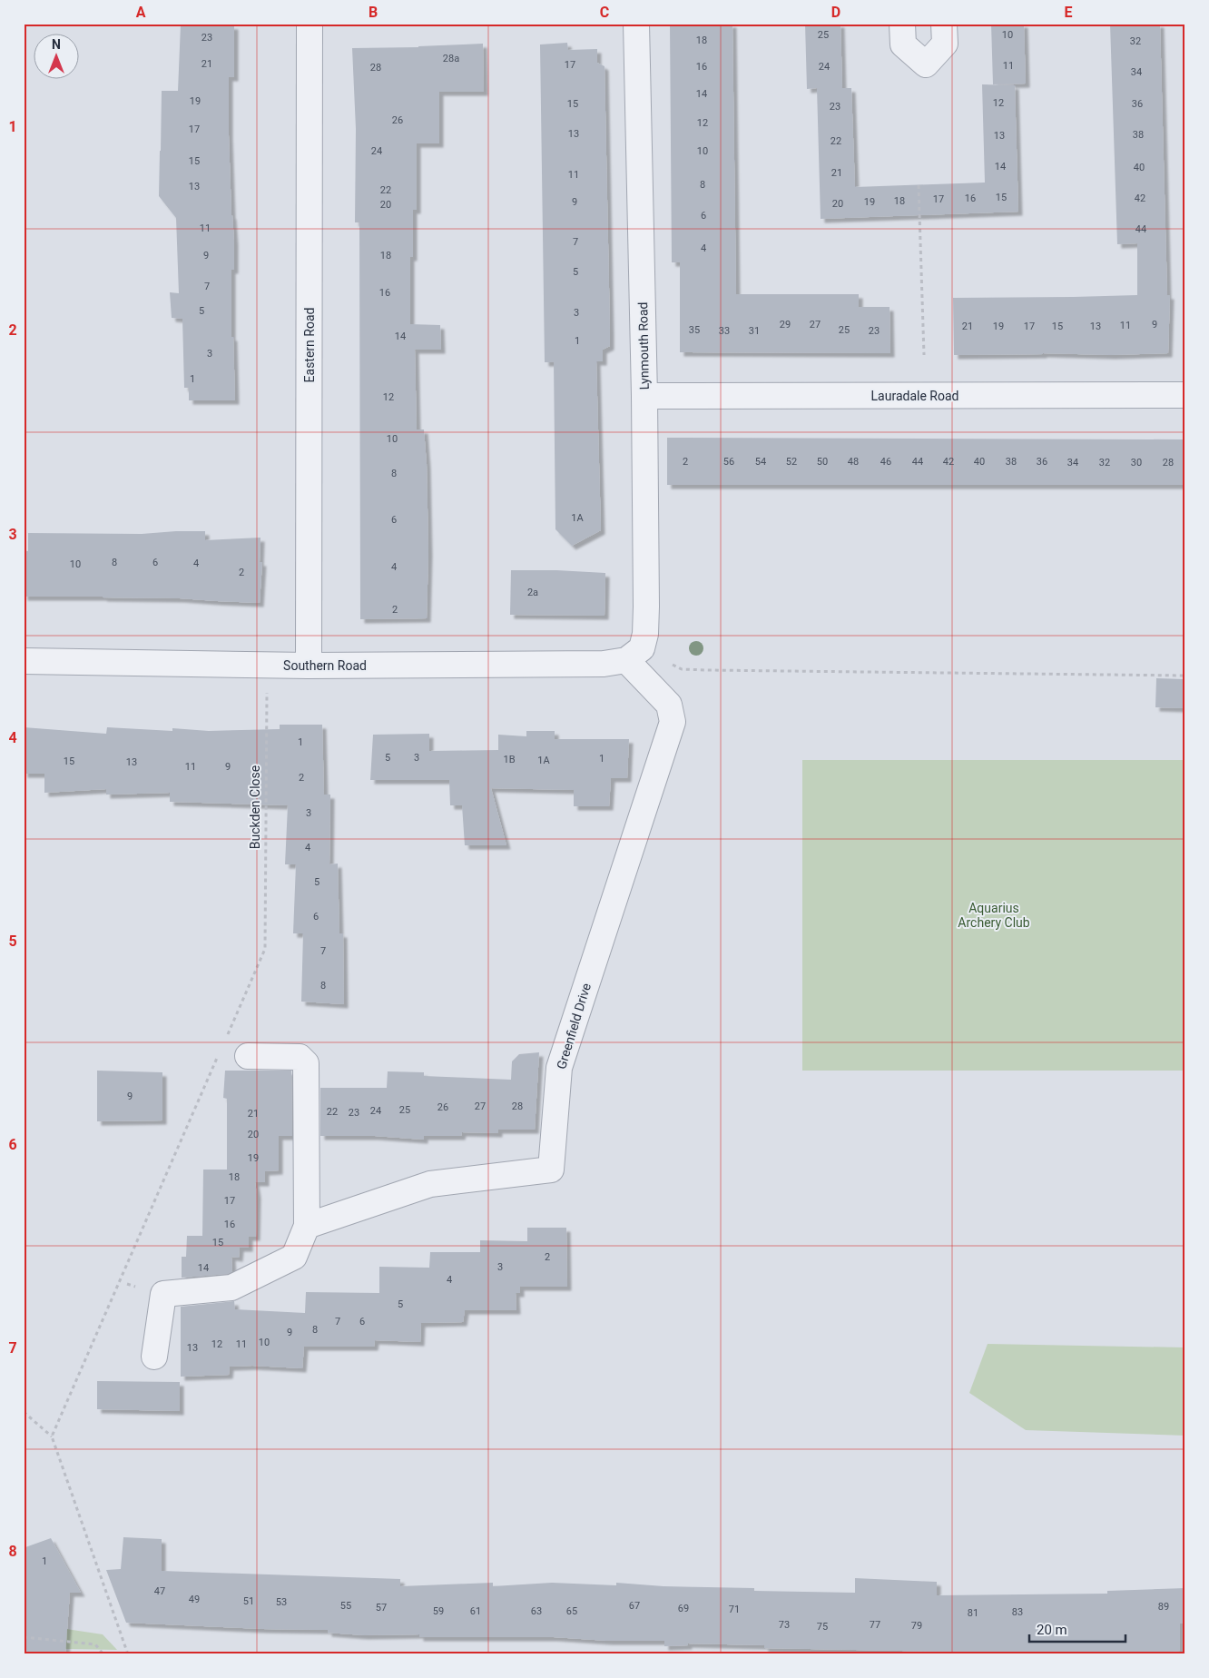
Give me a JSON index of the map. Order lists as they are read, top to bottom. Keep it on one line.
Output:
{"streets":{"street":["Eastern Road","Lynmouth Road","Lauradale Road","Southern Road","Greenfield Drive"],"path":["Buckden Close"]},"crossings":[["Eastern Road","Southern Road"],["Lynmouth Road","Lauradale Road"],["Lynmouth Road","Southern Road"],["Lynmouth Road","Greenfield Drive"],["Southern Road","Buckden Close"],["Southern Road","Greenfield Drive"]],"parks":["Aquarius Archery Club"],"house_numbers":["25","10","23","18","32","28a","21","17","11","16","24","28","34","14","19","12","15","36","23","26","12","17","13","38","13","22","24","10","15","14","40","21","11","8","13","22","15","16","42","17","18","9","19","20","20","6","11","44","7","4","9","18","5","7","16","5","3","29","27","9","11","21","19","17","15","13","35","25","33","31","23","14","1","3","1","12","10","2","56","54","52","50","48","46","44","42","40","38","36","34","32","30","28","8","1A","6","8","6","4","10","4","2","2a","2","1","5","3","1","1B","1A","15","13","11","9","2","3","4","5","6","7","8","9","27","28","26","25","24","22","23","21","20","19","18","17","16","15","2","3","14","4","5","7","6","8","9","10","12","11","13","1","47","49","51","53","55","67","89","57","69","71","59","61","63","65","83","81","73","77","79","75"],"scale_bar":"20 m","north":"top","grid":{"columns":["A","B","C","D","E"],"rows":["1","2","3","4","5","6","7","8"]}}
